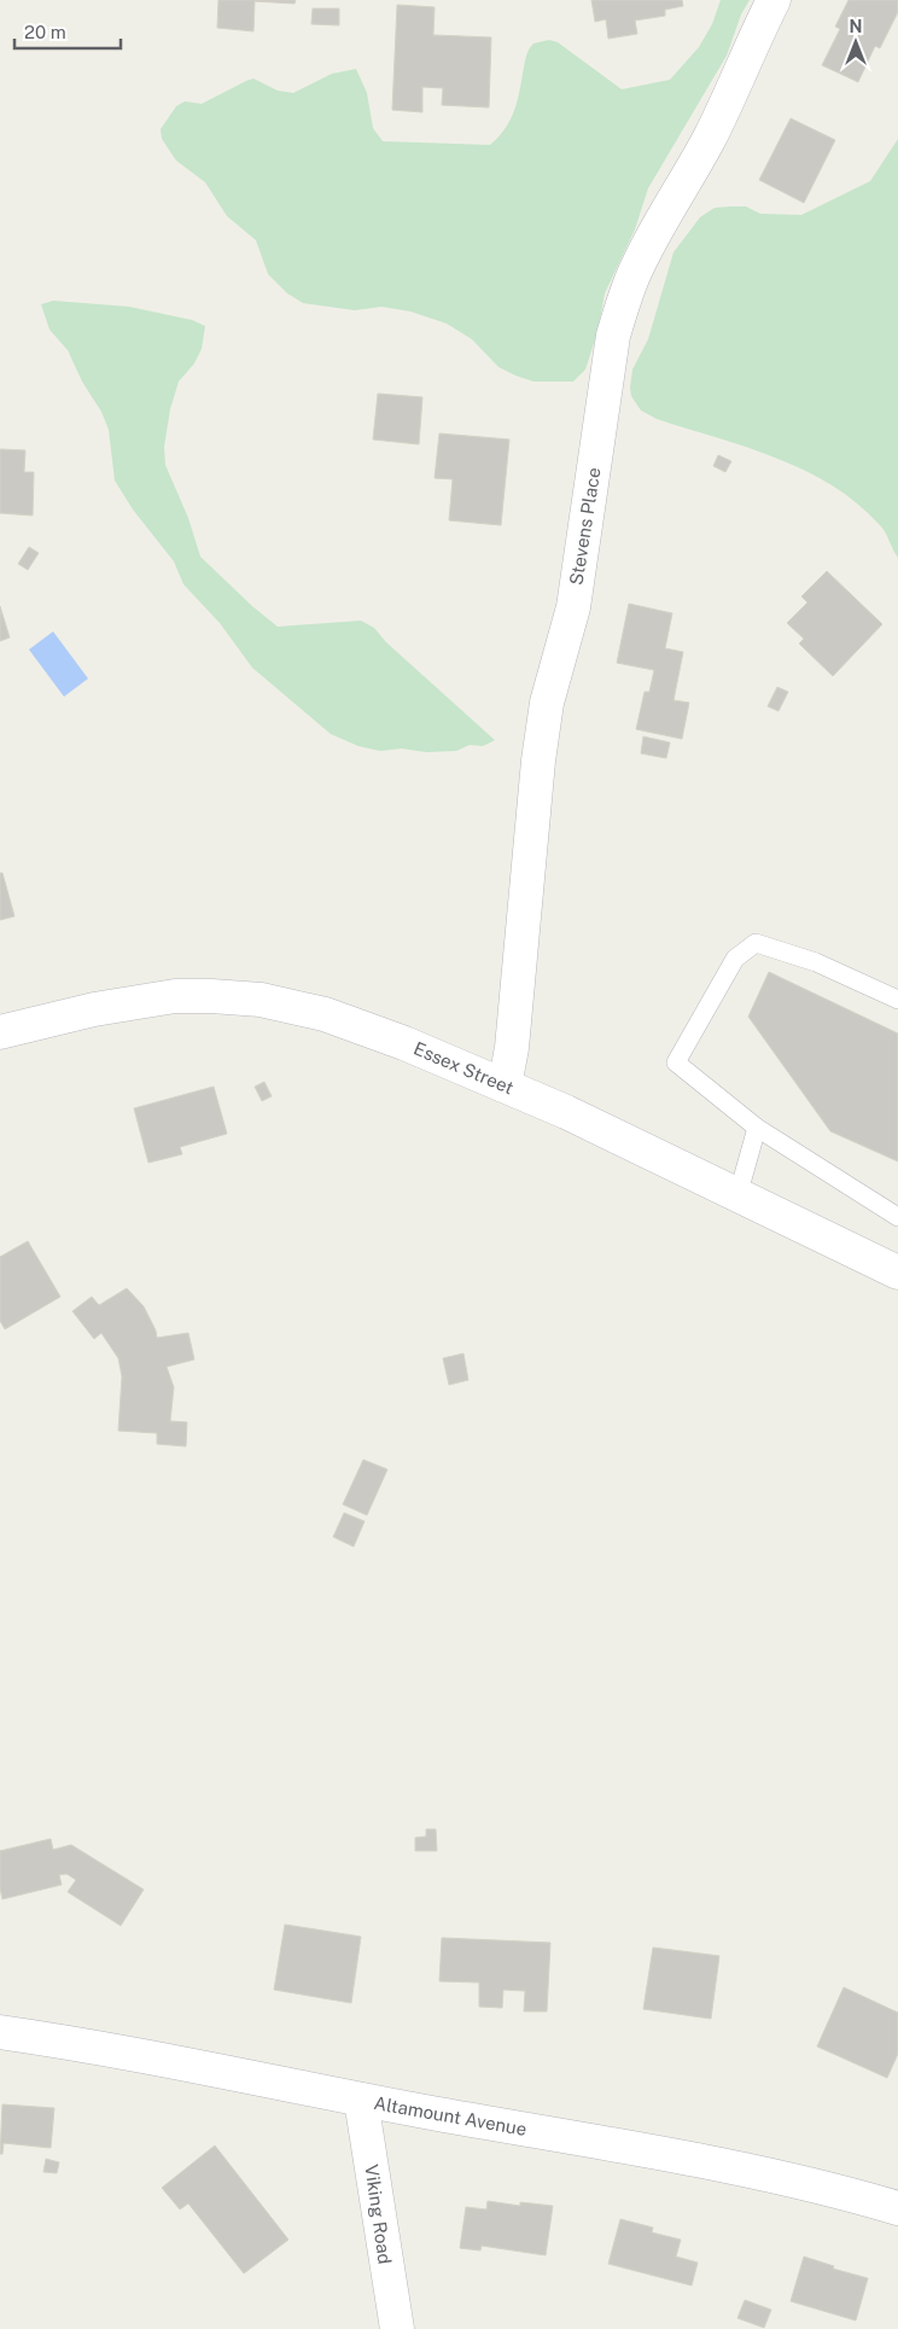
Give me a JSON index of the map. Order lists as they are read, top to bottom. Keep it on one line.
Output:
{"streets":{"street":["Stevens Place","Essex Street","Altamount Avenue","Viking Road"]},"crossings":[["Stevens Place","Essex Street"],["Altamount Avenue","Viking Road"]],"scale_bar":"20 m","north":"top"}
